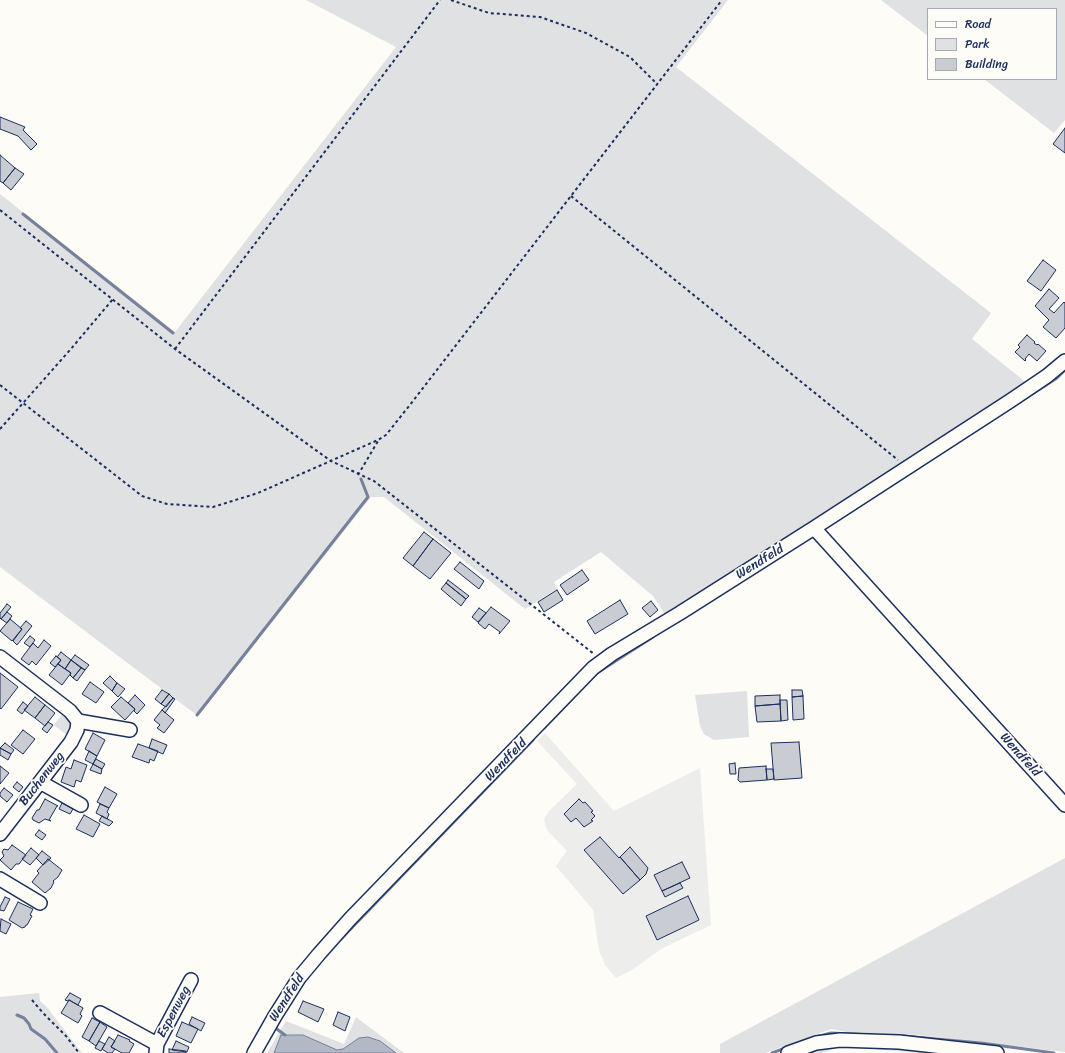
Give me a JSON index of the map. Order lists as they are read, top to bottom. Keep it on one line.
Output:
{"streets":{"street":["Wendfeld","Buchenweg","Espenweg"]},"legend":["Road","Park","Building"]}
